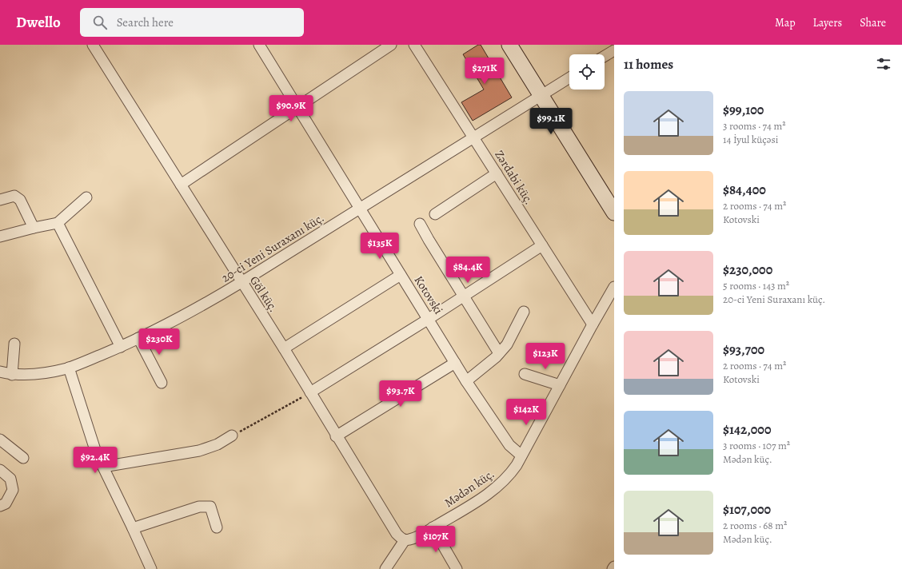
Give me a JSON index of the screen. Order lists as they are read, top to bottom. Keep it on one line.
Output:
{"streets":{"street":["Zərdabi küç.","20-ci Yeni Suraxanı küç.","Göl küç.","Kotovski","Mədən küç."]},"crossings":[["Zərdabi küç.","20-ci Yeni Suraxanı küç."],["Zərdabi küç.","Mədən küç."],["20-ci Yeni Suraxanı küç.","Göl küç."],["20-ci Yeni Suraxanı küç.","Kotovski"],["Göl küç.","Mədən küç."],["Kotovski","Mədən küç."]],"page":{"header":"Dwello","search":"Search here","nav":["Map","Layers","Share"],"heading":"11 homes","price":["$271K","$90.9K","$99.1K","$135K","$84.4K","$230K","$123K","$93.7K","$142K","$92.4K","$107K"],"list":[{"name":"$99,100","note":"3 rooms · 74 m² · 14 İyul küçəsi"},{"name":"$84,400","note":"2 rooms · 74 m² · Kotovski"},{"name":"$230,000","note":"5 rooms · 143 m² · 20-ci Yeni Suraxanı küç."},{"name":"$93,700","note":"2 rooms · 74 m² · Kotovski"},{"name":"$142,000","note":"3 rooms · 107 m² · Mədən küç."},{"name":"$107,000","note":"2 rooms · 68 m² · Mədən küç."}]}}
